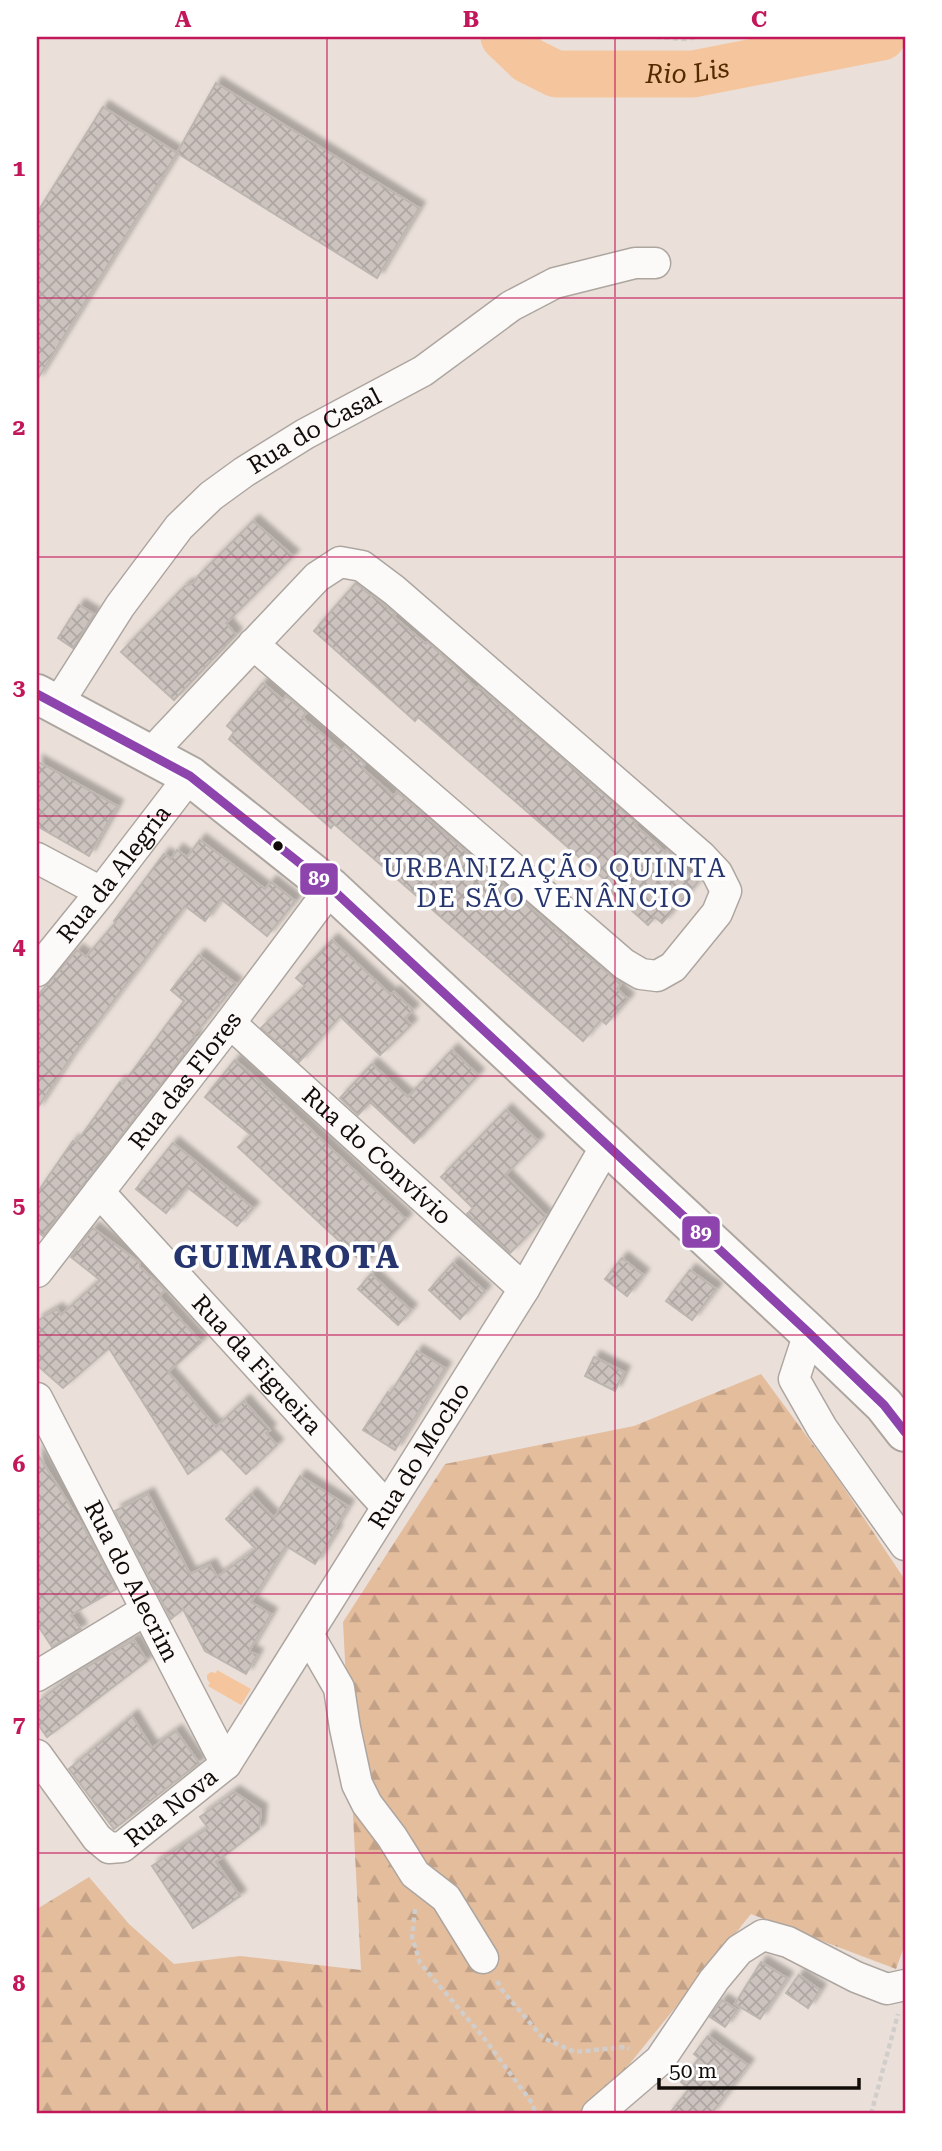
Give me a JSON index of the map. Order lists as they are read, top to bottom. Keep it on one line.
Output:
{"streets":{"street":["Rua do Casal","Rua da Alegria","Rua das Flores","Rua do Convívio","Rua da Figueira","Rua do Mocho","Rua do Alecrim","Rua Nova"]},"crossings":[["Rua das Flores","Rua do Convívio"],["Rua das Flores","Rua da Figueira"],["Rua do Convívio","Rua do Mocho"],["Rua da Figueira","Rua do Mocho"],["Rua do Mocho","Rua do Alecrim"],["Rua do Mocho","Rua Nova"],["Rua do Alecrim","Rua Nova"]],"districts":["URBANIZAÇÃO QUINTA DE SÃO VENÂNCIO","GUIMAROTA"],"water":["Rio Lis"],"lines":["transit line 89"],"scale_bar":"50 m","grid":{"columns":["A","B","C"],"rows":["1","2","3","4","5","6","7","8"]}}
